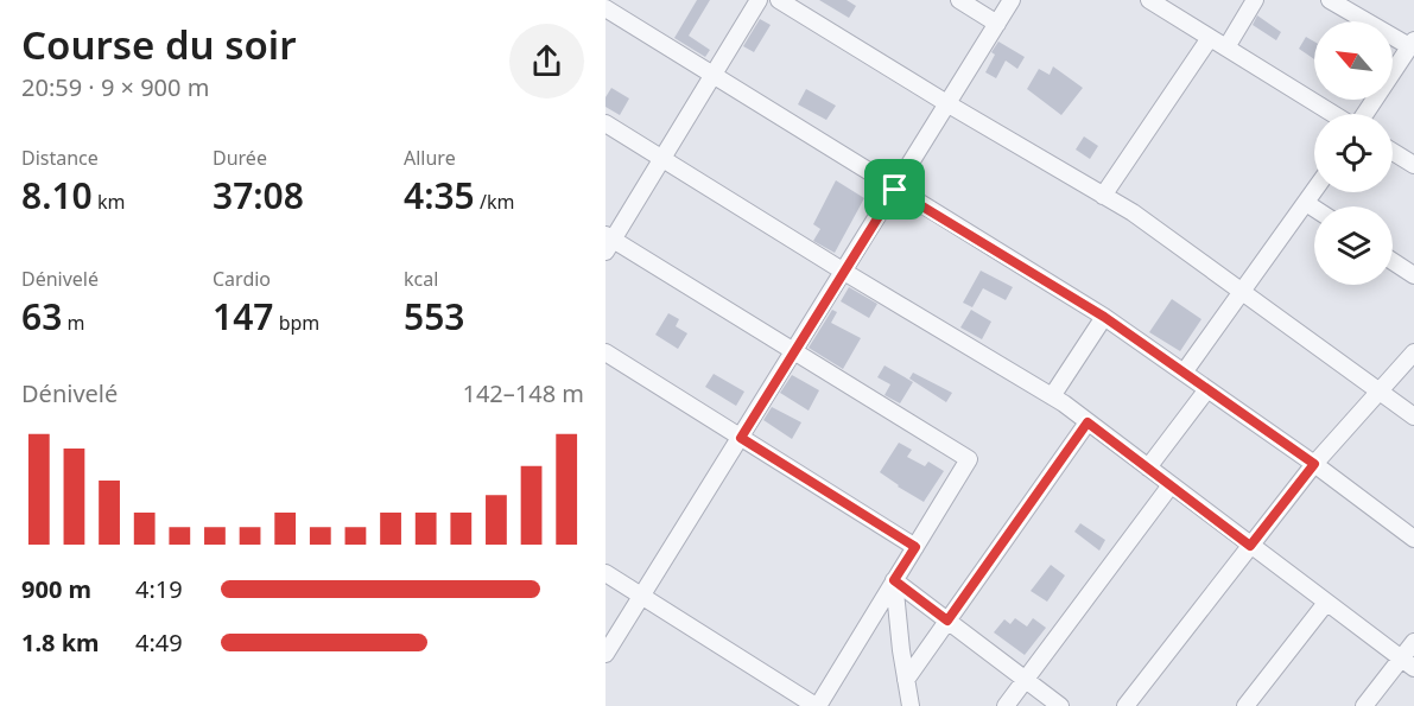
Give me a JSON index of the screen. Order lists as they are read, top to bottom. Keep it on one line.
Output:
{"north":"top left","page":{"heading":["Course du soir","20:59 · 9 × 900 m"],"stats":[["Distance","8.10 km"],["Durée","37:08"],["Allure","4:35 /km"],["Dénivelé","63 m"],["Cardio","147 bpm"],["kcal","553"]],"chart":["Dénivelé","142–148 m"],"list":[{"name":"900 m","note":"4:19"},{"name":"1.8 km","note":"4:49"}]}}
